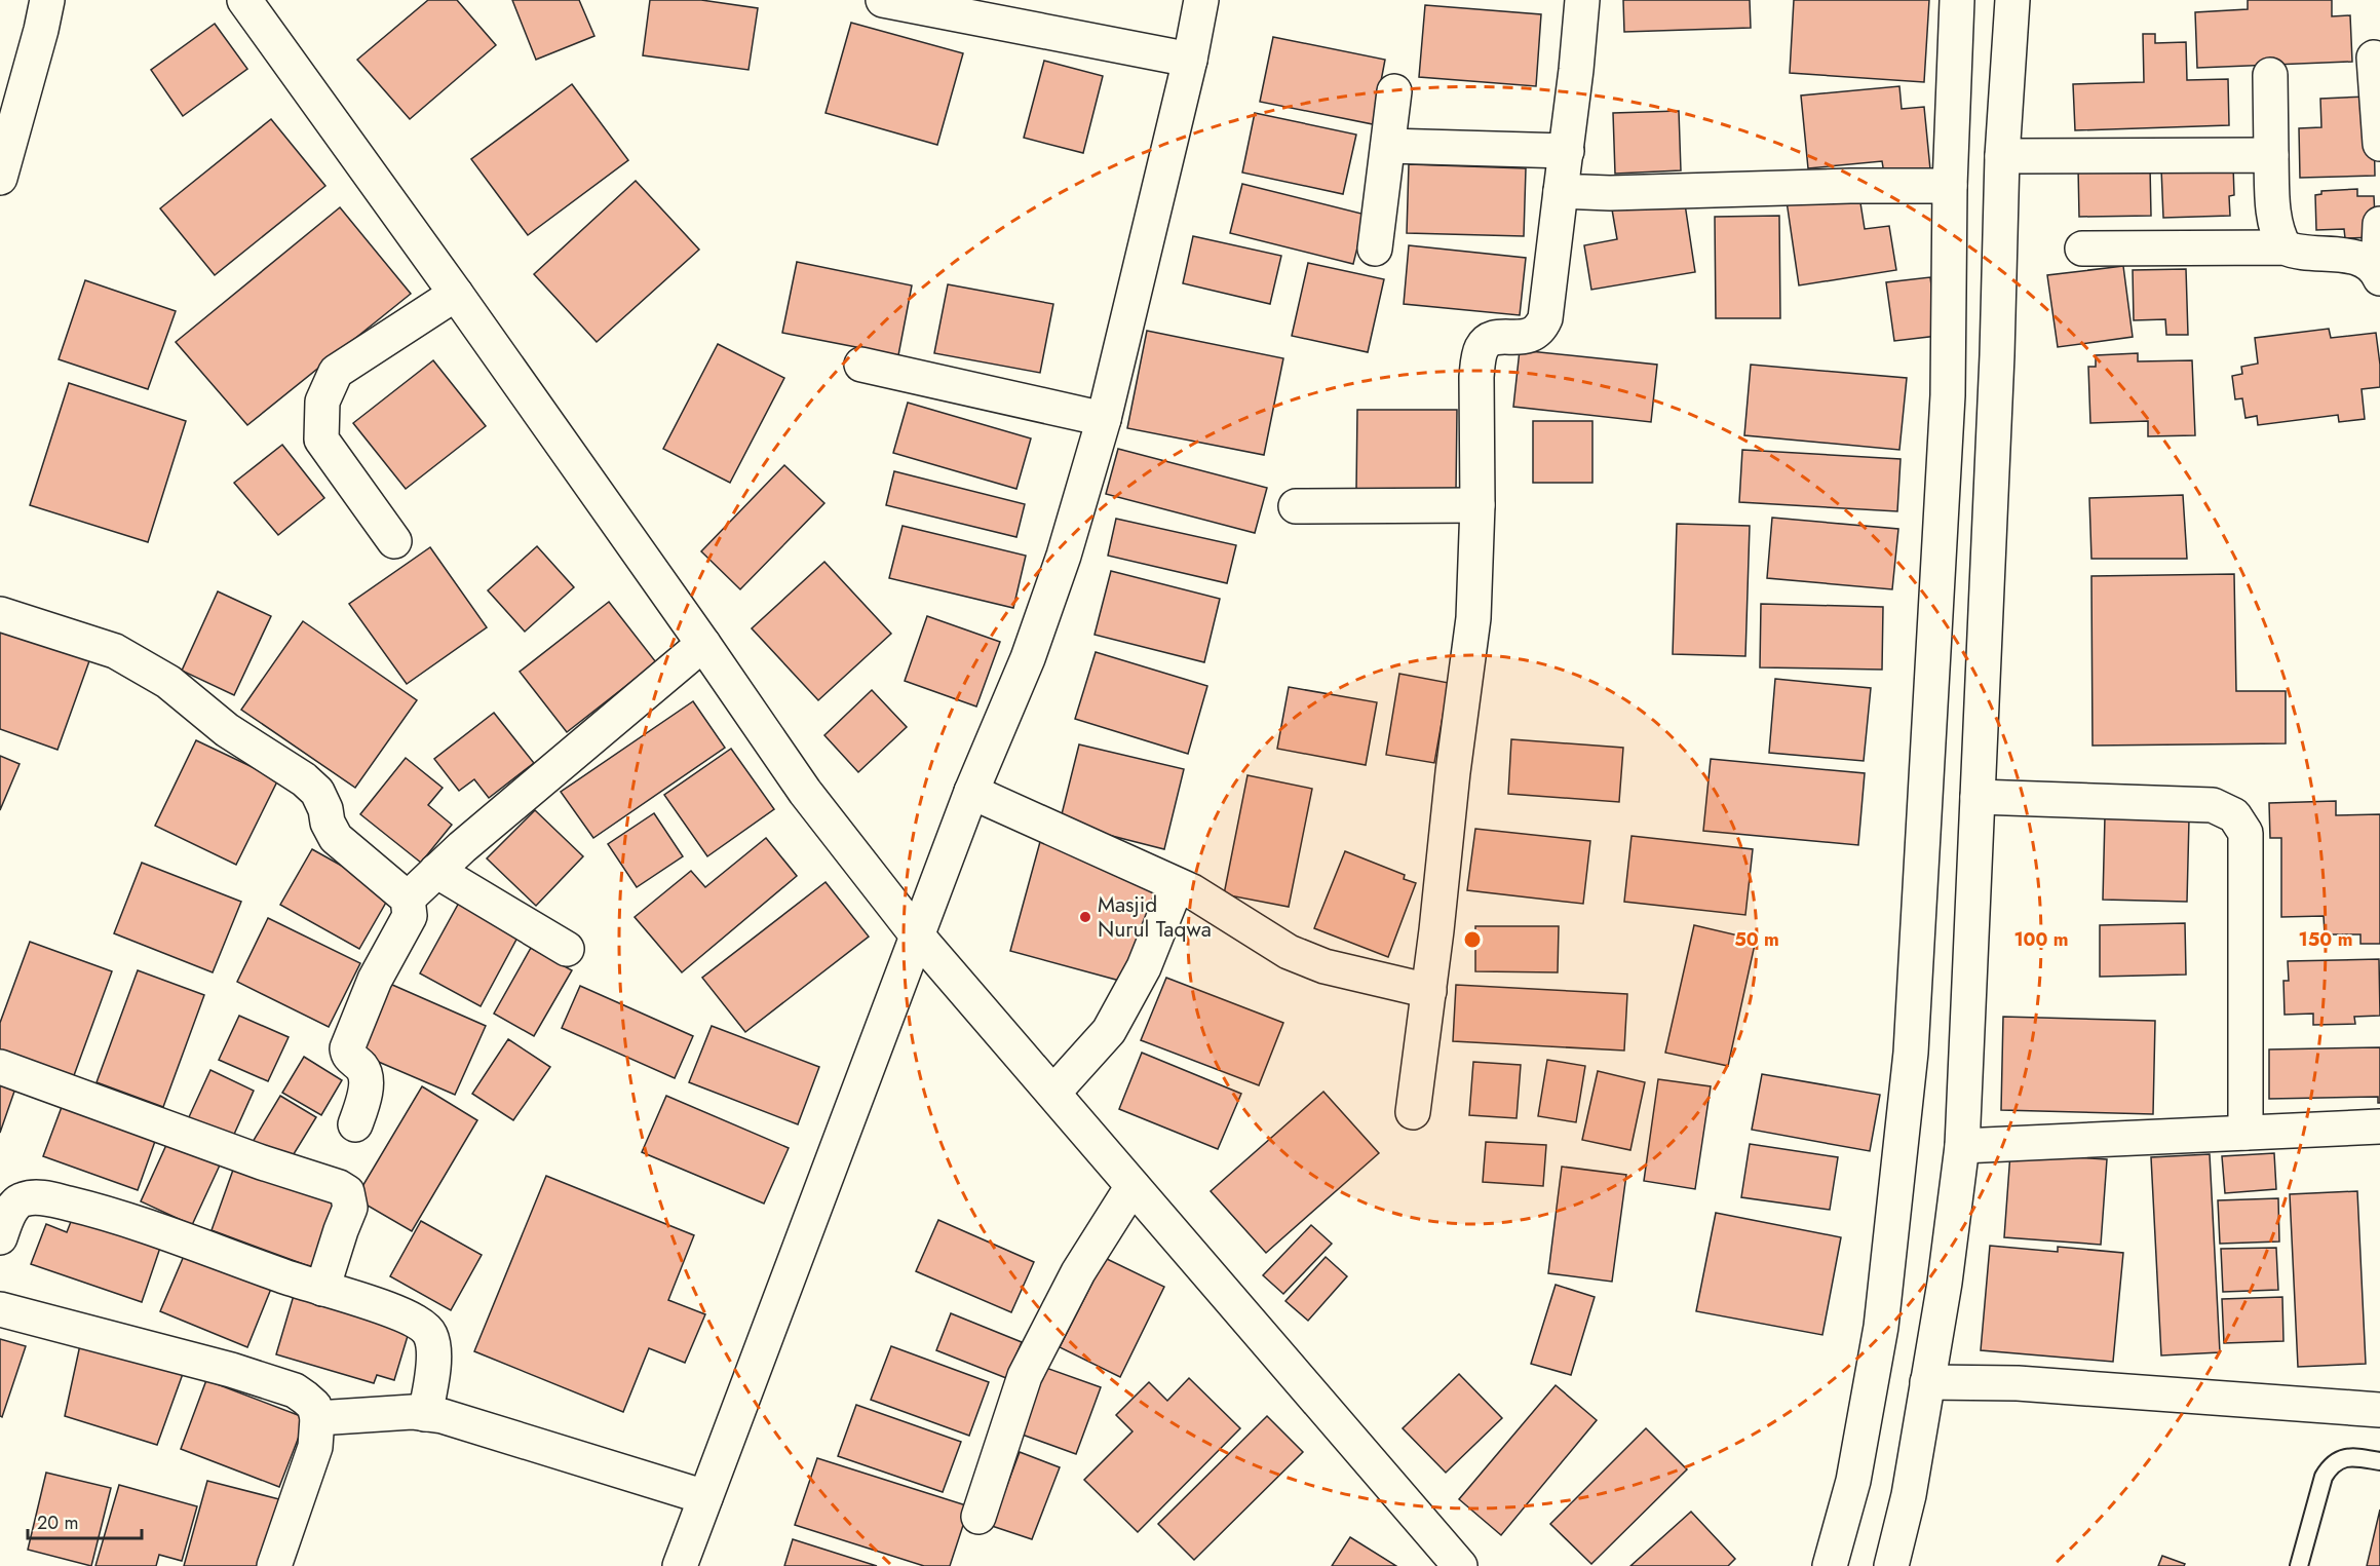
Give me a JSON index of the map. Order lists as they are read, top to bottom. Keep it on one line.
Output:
{"places":["Masjid Nurul Taqwa"],"scale_bar":"20 m","rings":["50 m","100 m","150 m"]}
